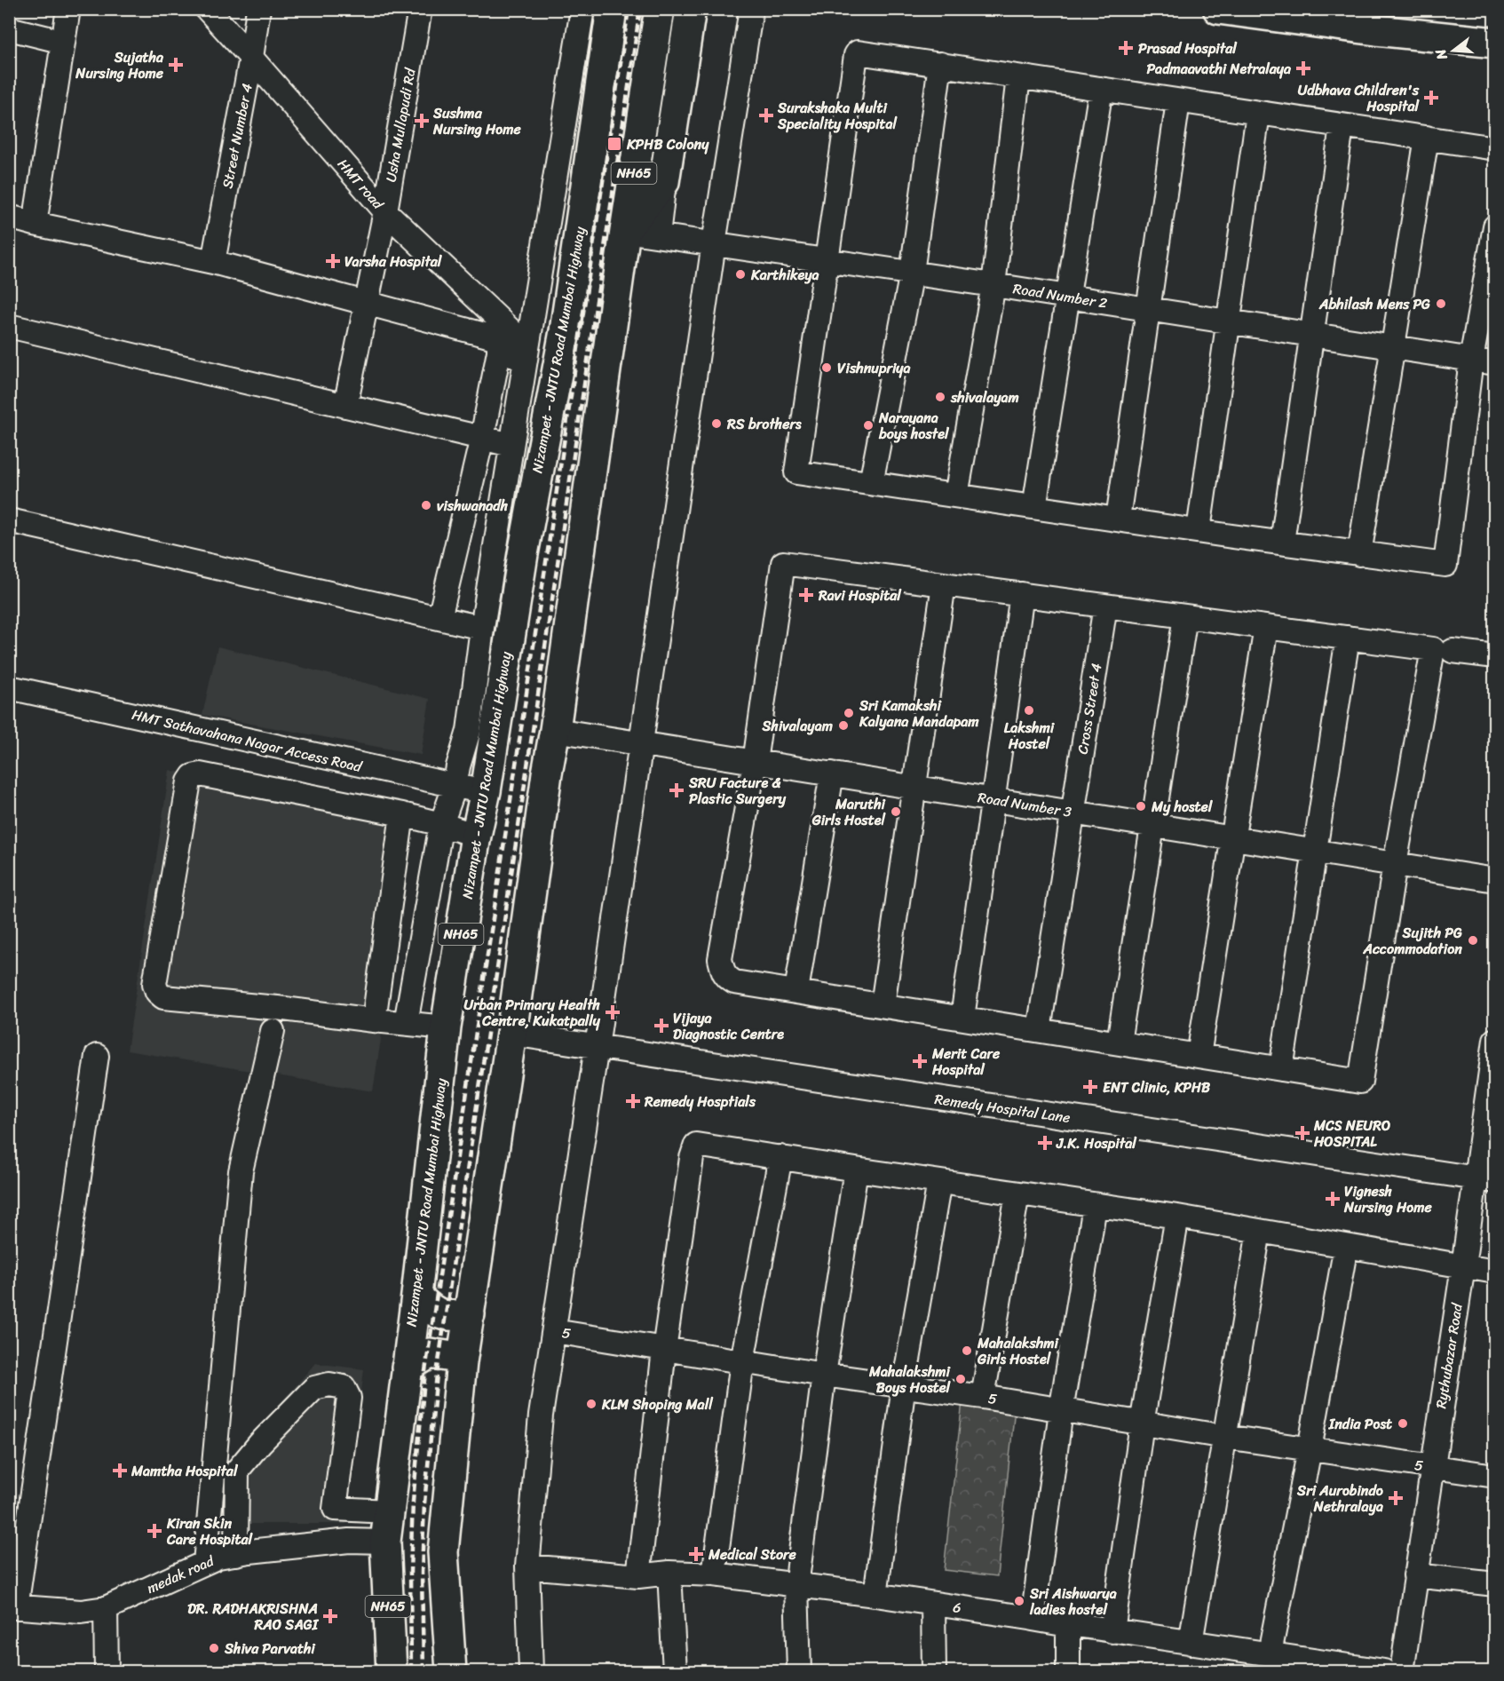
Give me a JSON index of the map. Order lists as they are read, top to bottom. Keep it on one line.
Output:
{"streets":{"main road":["NH65","Nizampet - JNTU Road Mumbai Highway"],"street":["Usha Mullapudi Rd","Street Number 4","HMT road","Road Number 2","Cross Street 4","HMT Sathavahana Nagar Access Road","Road Number 3","Remedy Hospital Lane","5","Rythubazar Road","medak road","6"]},"crossings":[["Usha Mullapudi Rd","HMT road"],["Street Number 4","HMT road"],["NH65","Road Number 2"],["NH65","Road Number 3"],["NH65","Remedy Hospital Lane"],["Nizampet - JNTU Road Mumbai Highway","HMT Sathavahana Nagar Access Road"],["Nizampet - JNTU Road Mumbai Highway","medak road"],["Cross Street 4","Road Number 3"],["Remedy Hospital Lane","Rythubazar Road"],["5","Rythubazar Road"]],"places":{"health":["Prasad Hospital","Sujatha Nursing Home","Padmaavathi Netralaya","Udbhava Children's Hospital","Surakshaka Multi Speciality Hospital","Sushma Nursing Home","Varsha Hospital","Ravi Hospital","SRU Facture & Plastic Surgery","Urban Primary Health Centre, Kukatpally","Vijaya Diagnostic Centre","Merit Care Hospital","ENT Clinic, KPHB","Remedy Hosptials","MCS NEURO HOSPITAL","J.K. Hospital","Vignesh Nursing Home","Mamtha Hospital","Sri Aurobindo Nethralaya","Kiran Skin Care Hospital","Medical Store","DR. RADHAKRISHNA RAO SAGI"],"transit":["KPHB Colony"],"other":["Karthikeya","Abhilash Mens PG","Vishnupriya","shivalayam","RS brothers","Narayana boys hostel","vishwanadh","Lakshmi Hostel","Sri Kamakshi Kalyana Mandapam","Shivalayam","My hostel","Maruthi Girls Hostel","Sujith PG Accommodation","Mahalakshmi Girls Hostel","Mahalakshmi Boys Hostel","KLM Shoping Mall","India Post","Sri Aishwarya ladies hostel","Shiva Parvathi"]},"north":"left"}
